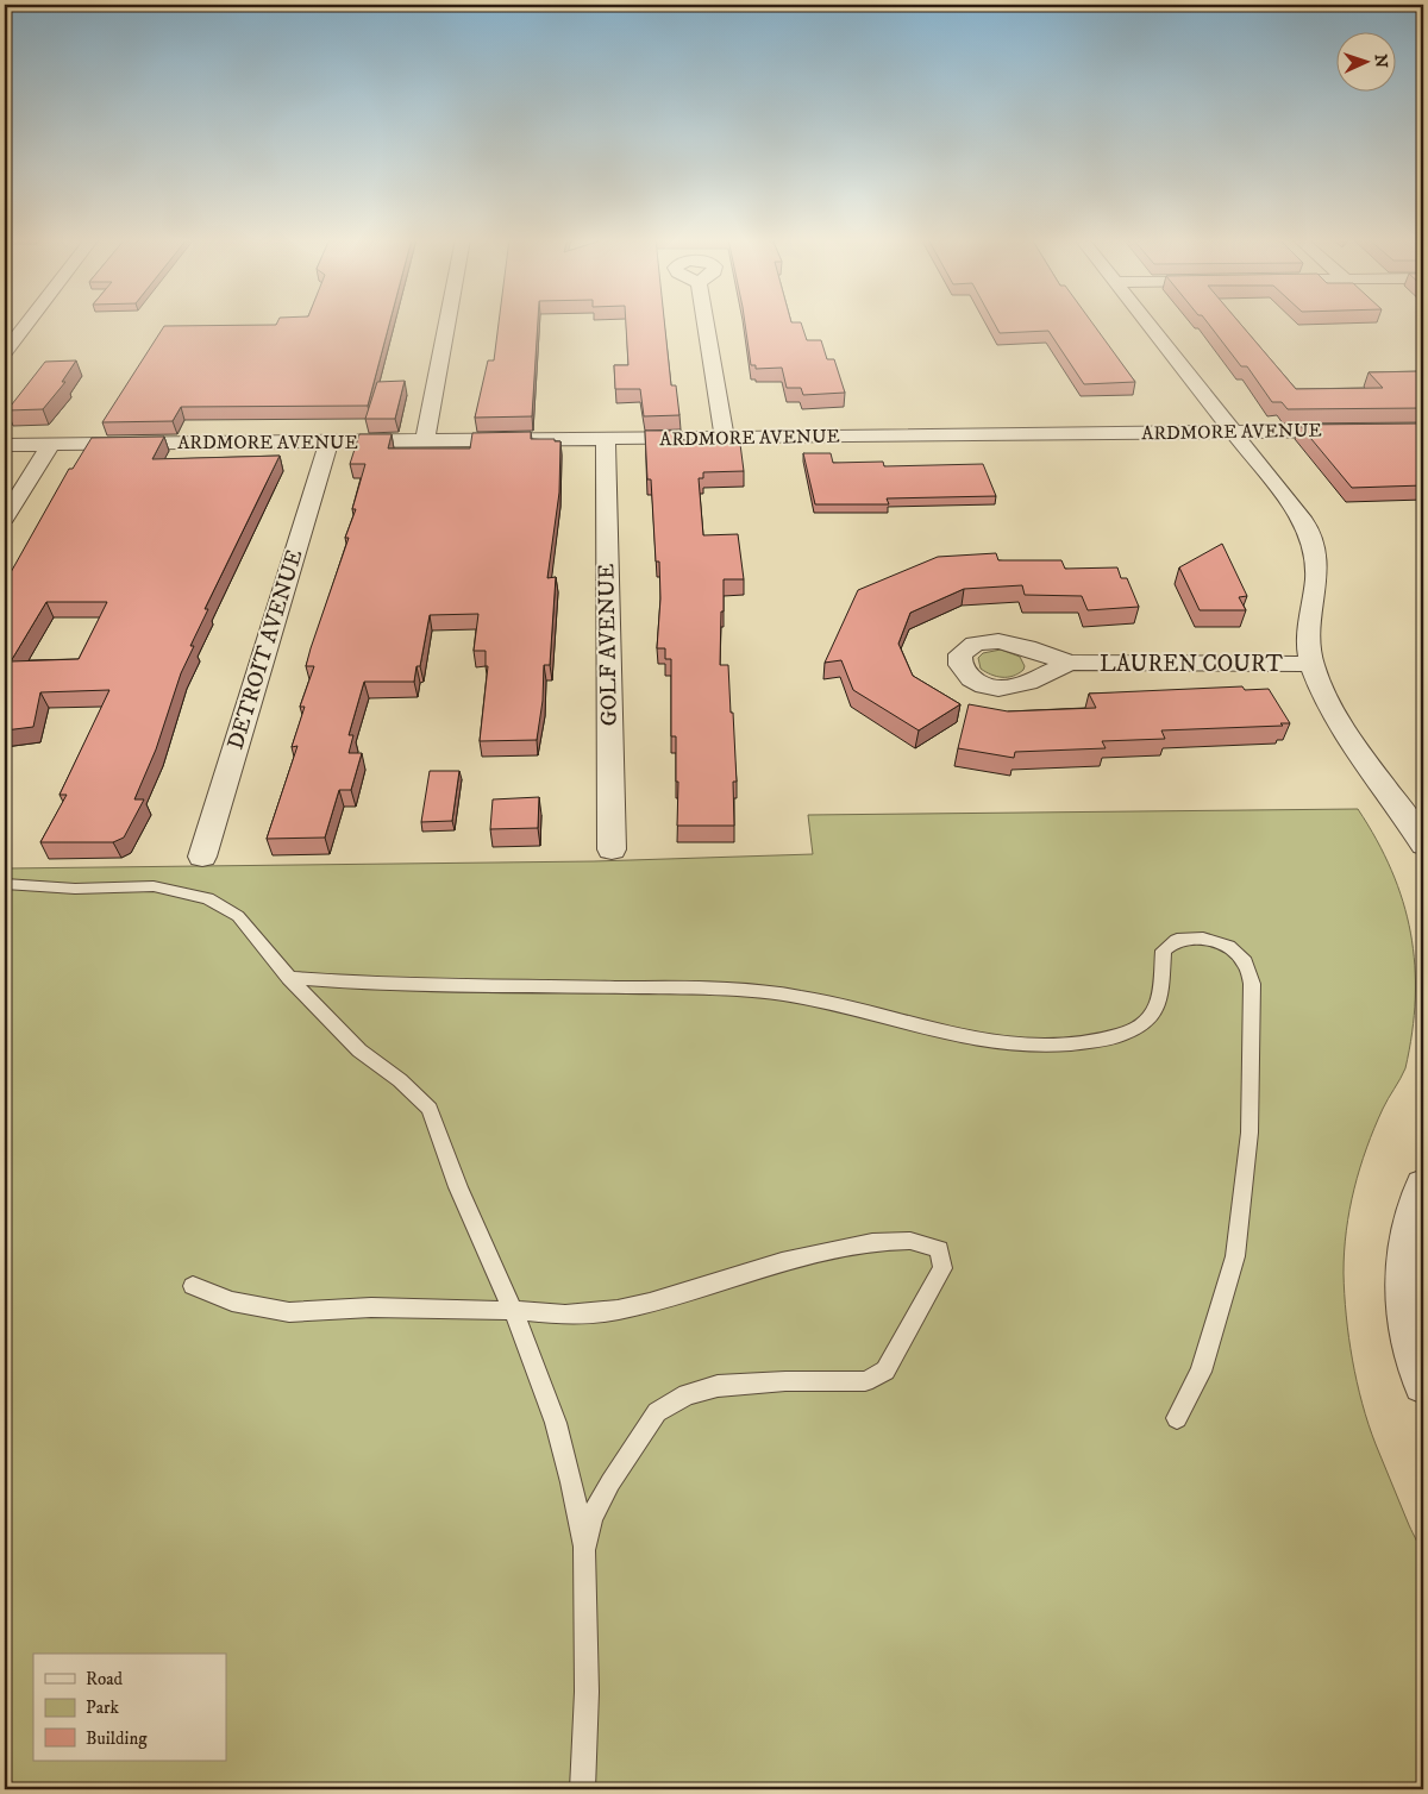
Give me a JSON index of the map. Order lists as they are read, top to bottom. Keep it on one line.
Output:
{"streets":{"street":["ARDMORE AVENUE","GOLF AVENUE","DETROIT AVENUE","LAUREN COURT"]},"crossings":[["ARDMORE AVENUE","GOLF AVENUE"],["ARDMORE AVENUE","DETROIT AVENUE"]],"legend":["Road","Park","Building"],"north":"right"}
